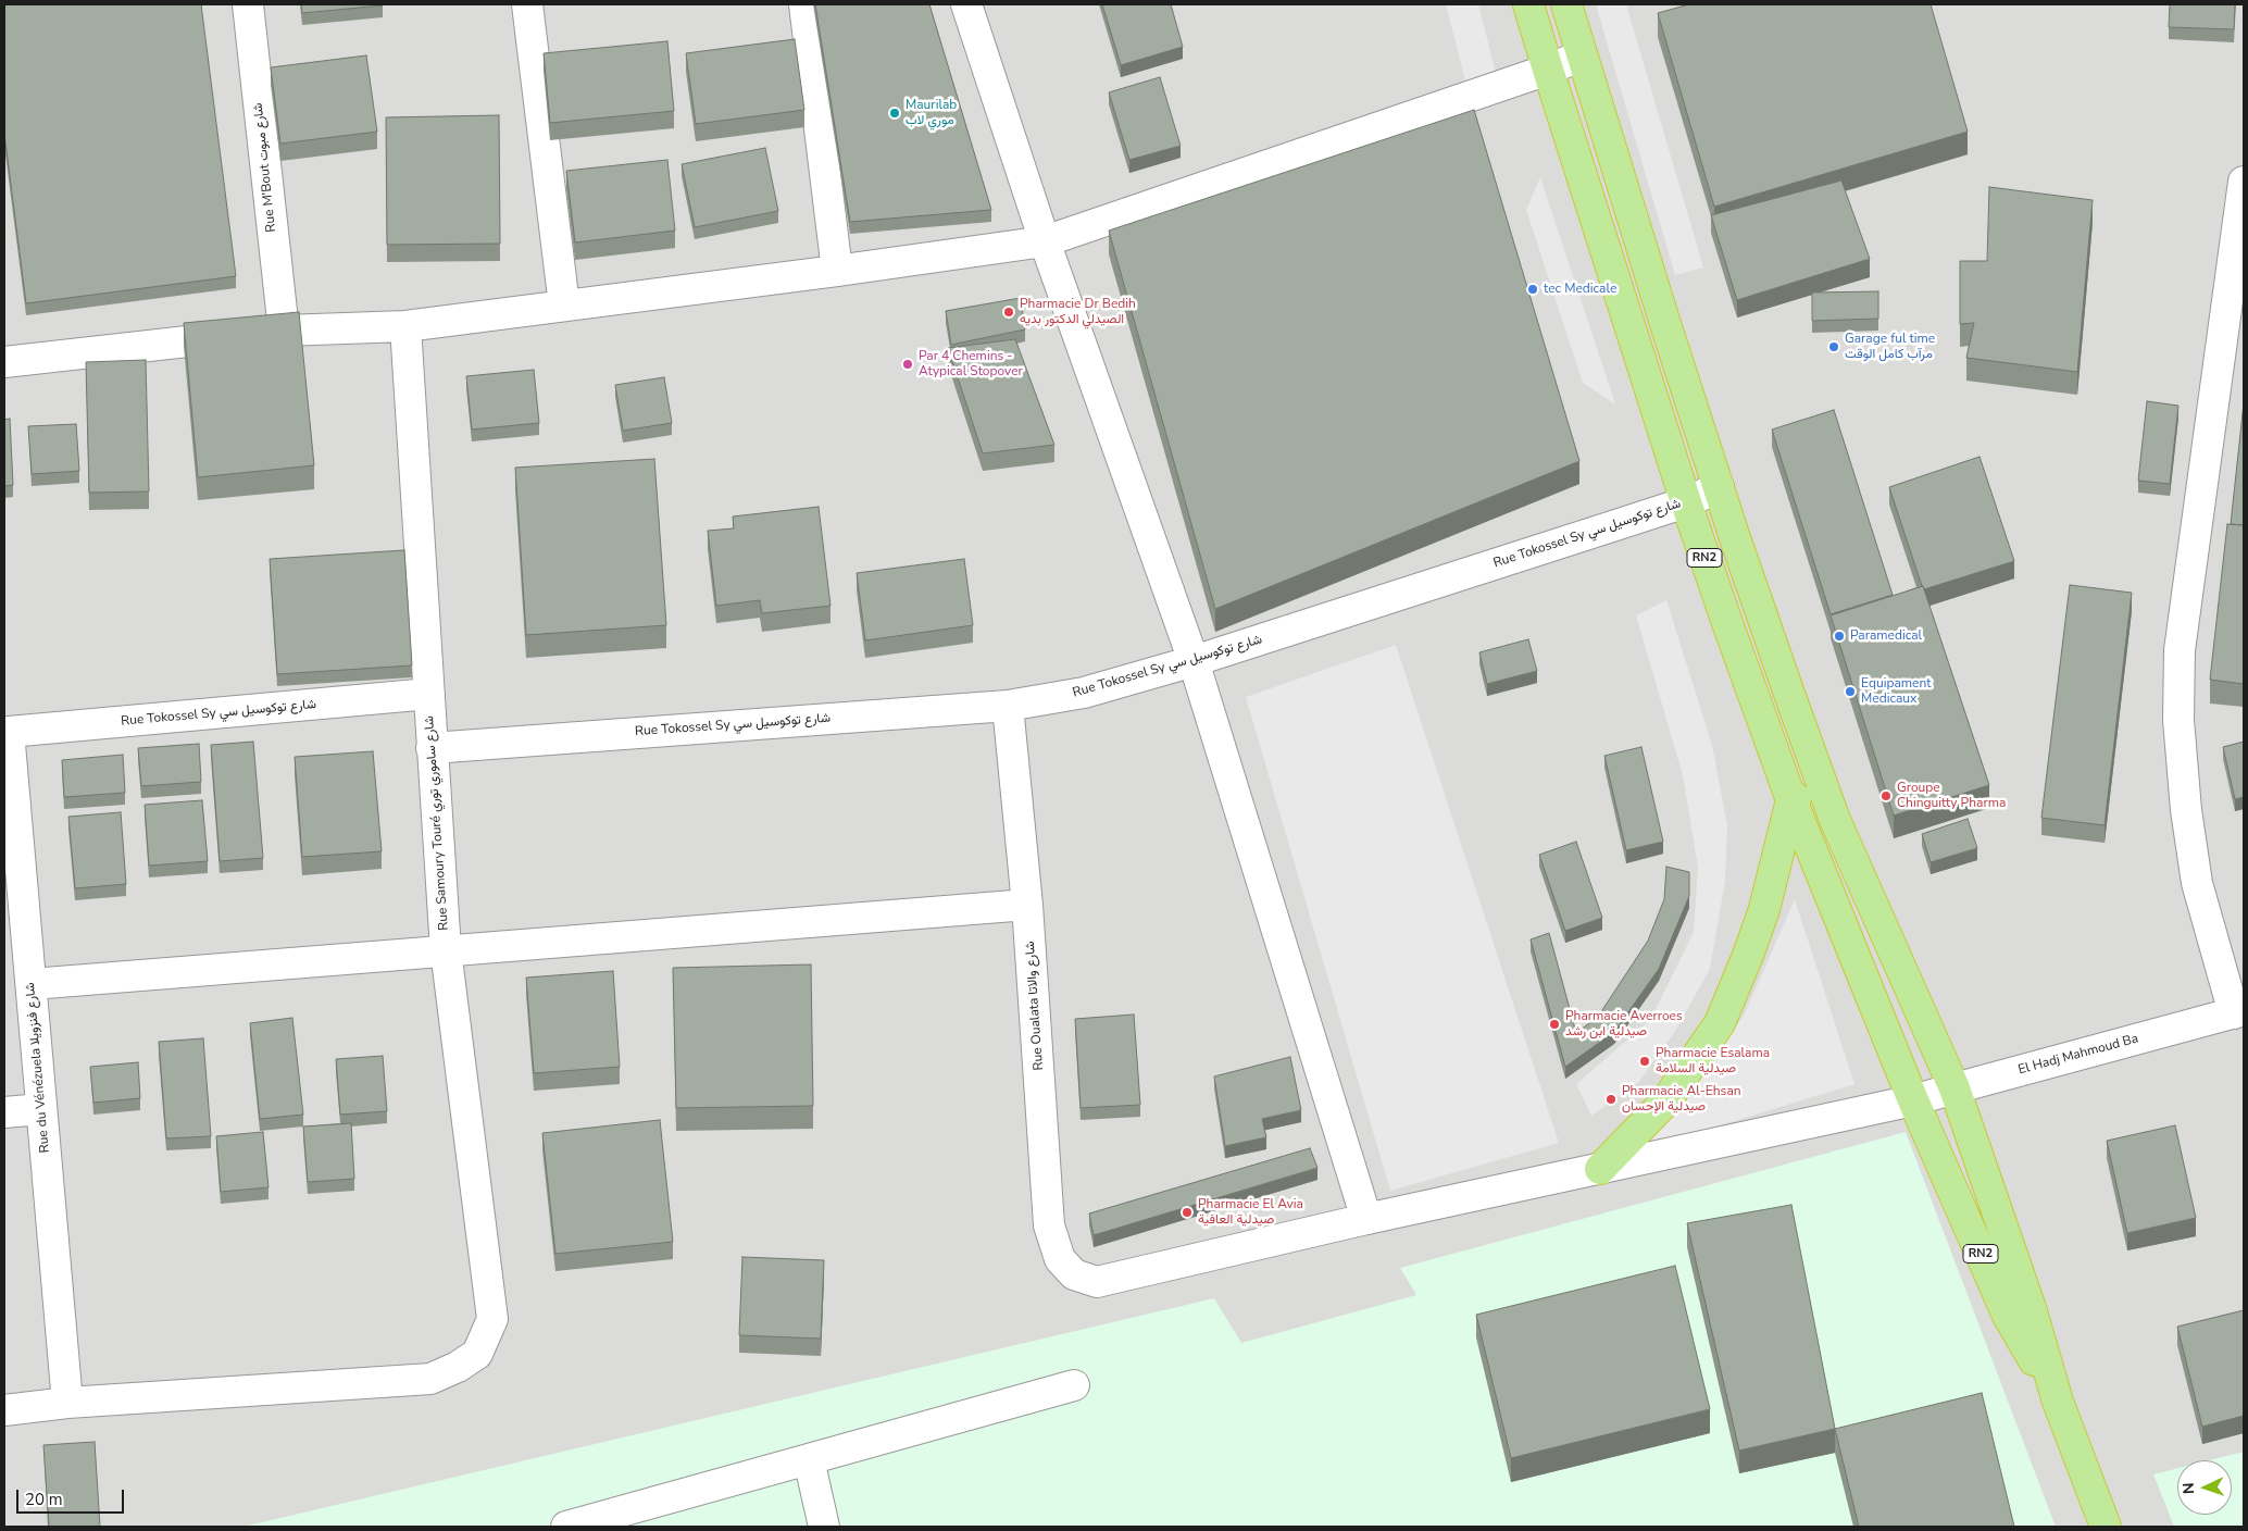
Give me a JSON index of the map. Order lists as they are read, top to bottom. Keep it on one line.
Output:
{"streets":{"highway":["RN2"],"street":["Rue M'Bout شارع مبوت","Rue Tokossel Sy شارع توكوسيل سي","Rue Samoury Touré شارع ساموري توري","Rue Oualata شارع والاتا","El Hadj Mahmoud Ba","Rue du Vénézuela شارع فنزويلا"]},"crossings":[["Rue Tokossel Sy شارع توكوسيل سي","RN2"],["Rue Tokossel Sy شارع توكوسيل سي","Rue Samoury Touré شارع ساموري توري"],["Rue Tokossel Sy شارع توكوسيل سي","Rue Oualata شارع والاتا"],["Rue Tokossel Sy شارع توكوسيل سي","Rue du Vénézuela شارع فنزويلا"],["RN2","El Hadj Mahmoud Ba"],["Rue Samoury Touré شارع ساموري توري","Rue du Vénézuela شارع فنزويلا"],["Rue Oualata شارع والاتا","El Hadj Mahmoud Ba"]],"places":["Maurilab موري لاب","tec Medicale","Pharmacie Dr Bedih الصيدلي الدكتور بديه","Garage ful time مرآب كامل الوقت","Par 4 Chemins - Atypical Stopover","Paramedical","Equipament Medicaux","Groupe Chinguitty Pharma","Pharmacie Averroes صيدلية ابن رشد","Pharmacie Esalama صيدلية السلامة","Pharmacie Al-Ehsan صيدلية الإحسان","Pharmacie El Avia صيدلية العافية"],"scale_bar":"20 m","north":"left"}
